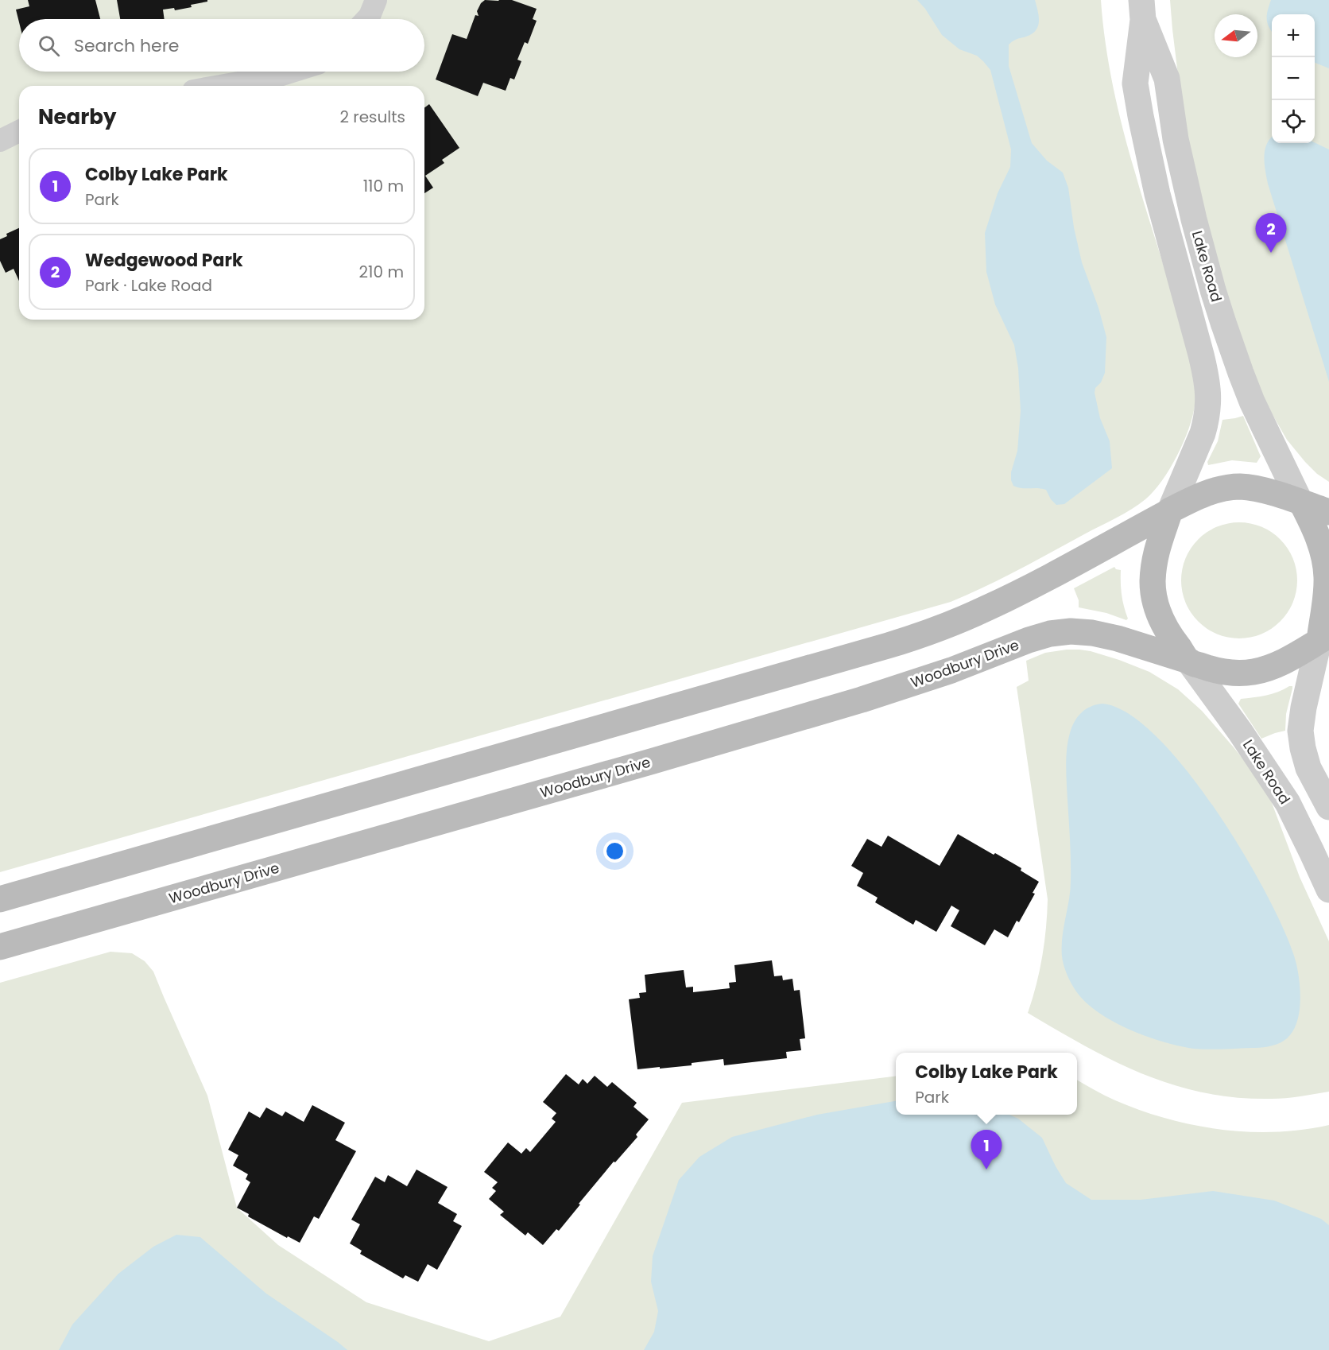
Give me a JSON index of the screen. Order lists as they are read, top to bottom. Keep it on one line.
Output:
{"streets":{"main road":["Woodbury Drive"],"street":["Lake Road"]},"crossings":[["Lake Road","Woodbury Drive"]],"north":"left","page":{"map_buttons":["+","−"],"search":"Search here","heading":["Nearby","2 results"],"list":[{"mark":"1","name":"Colby Lake Park","note":"Park","value":"110 m"},{"mark":"2","name":"Wedgewood Park","note":"Park · Lake Road","value":"210 m"}],"pins":["2","1"],"popup":["Colby Lake Park","Park"]}}
